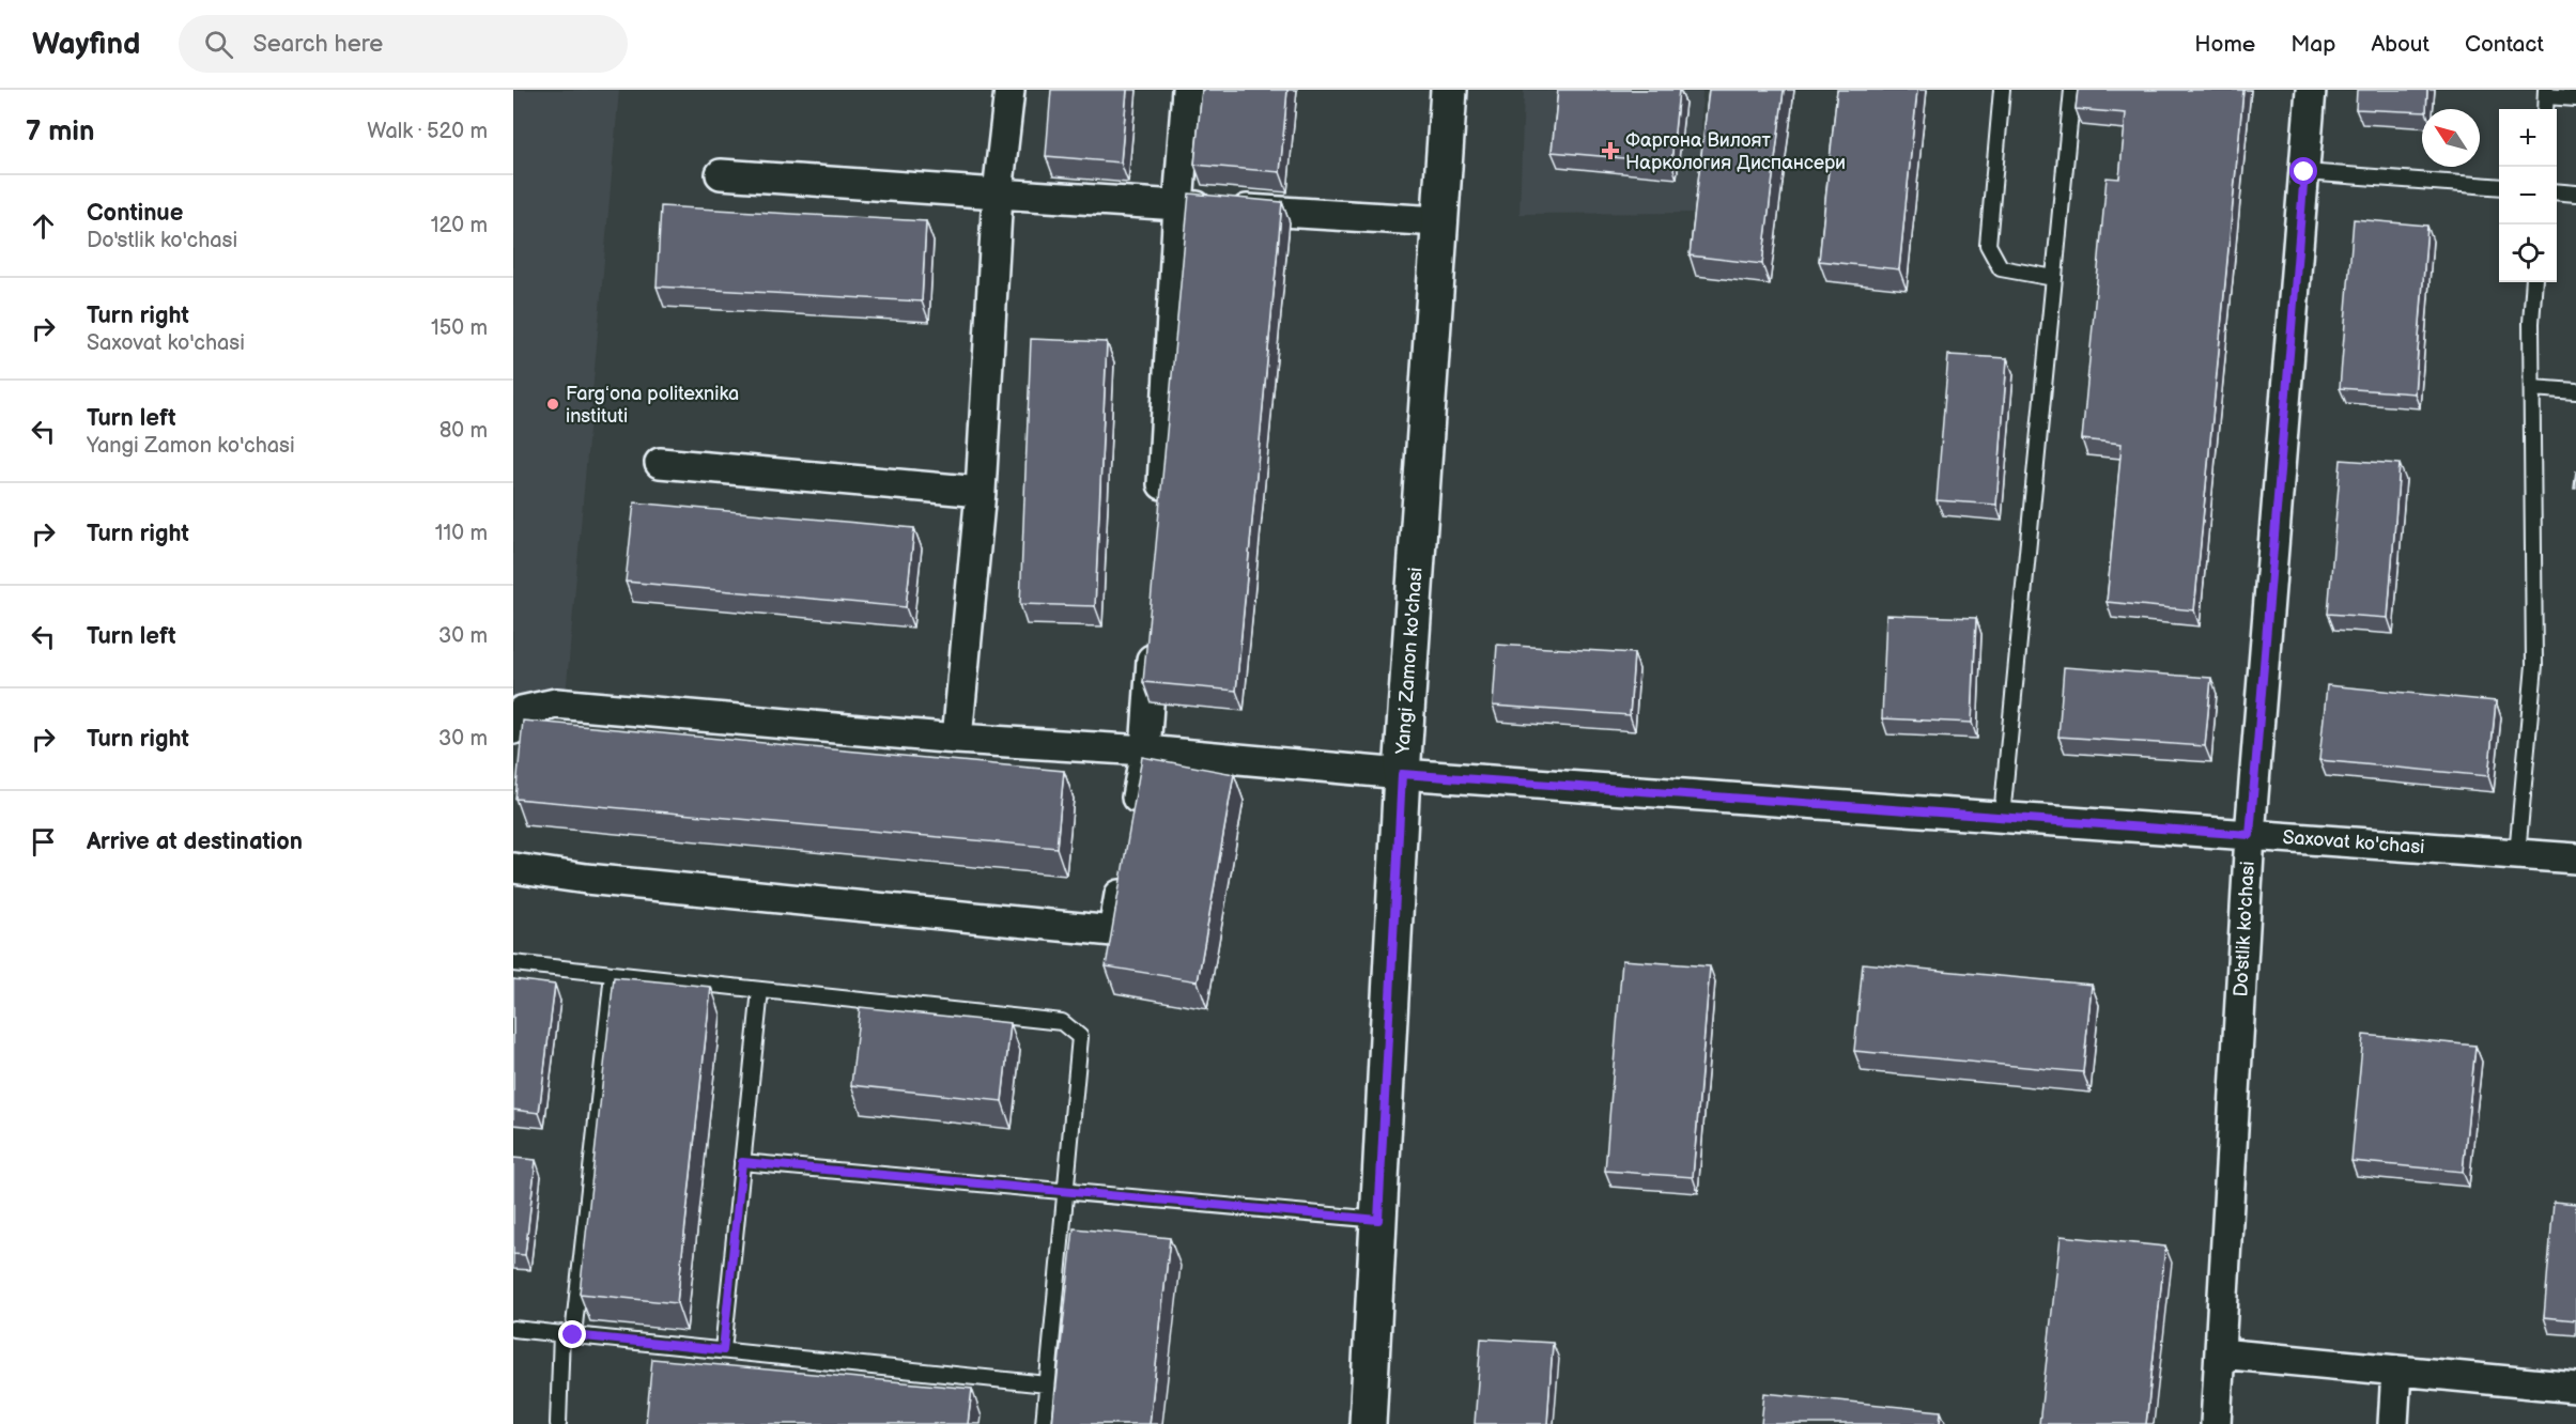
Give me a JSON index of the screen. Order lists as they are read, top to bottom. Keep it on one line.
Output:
{"streets":{"street":["Yangi Zamon ko'chasi","Saxovat ko'chasi","Do'stlik ko'chasi"]},"crossings":[["Yangi Zamon ko'chasi","Saxovat ko'chasi"],["Saxovat ko'chasi","Do'stlik ko'chasi"]],"places":{"health":["Фаргона Вилоят Наркология Диспансери"],"other":["Fargʻona politexnika instituti"]},"north":"top left","page":{"header":"Wayfind","search":"Search here","nav":["Home","Map","About","Contact"],"heading":["7 min","Walk · 520 m"],"map_buttons":["+","−"],"list":[["Continue","Do'stlik ko'chasi","120 m"],["Turn right","Saxovat ko'chasi","150 m"],["Turn left","Yangi Zamon ko'chasi","80 m"],["Turn right","110 m"],["Turn left","30 m"],["Turn right","30 m"],"Arrive at destination"]}}
